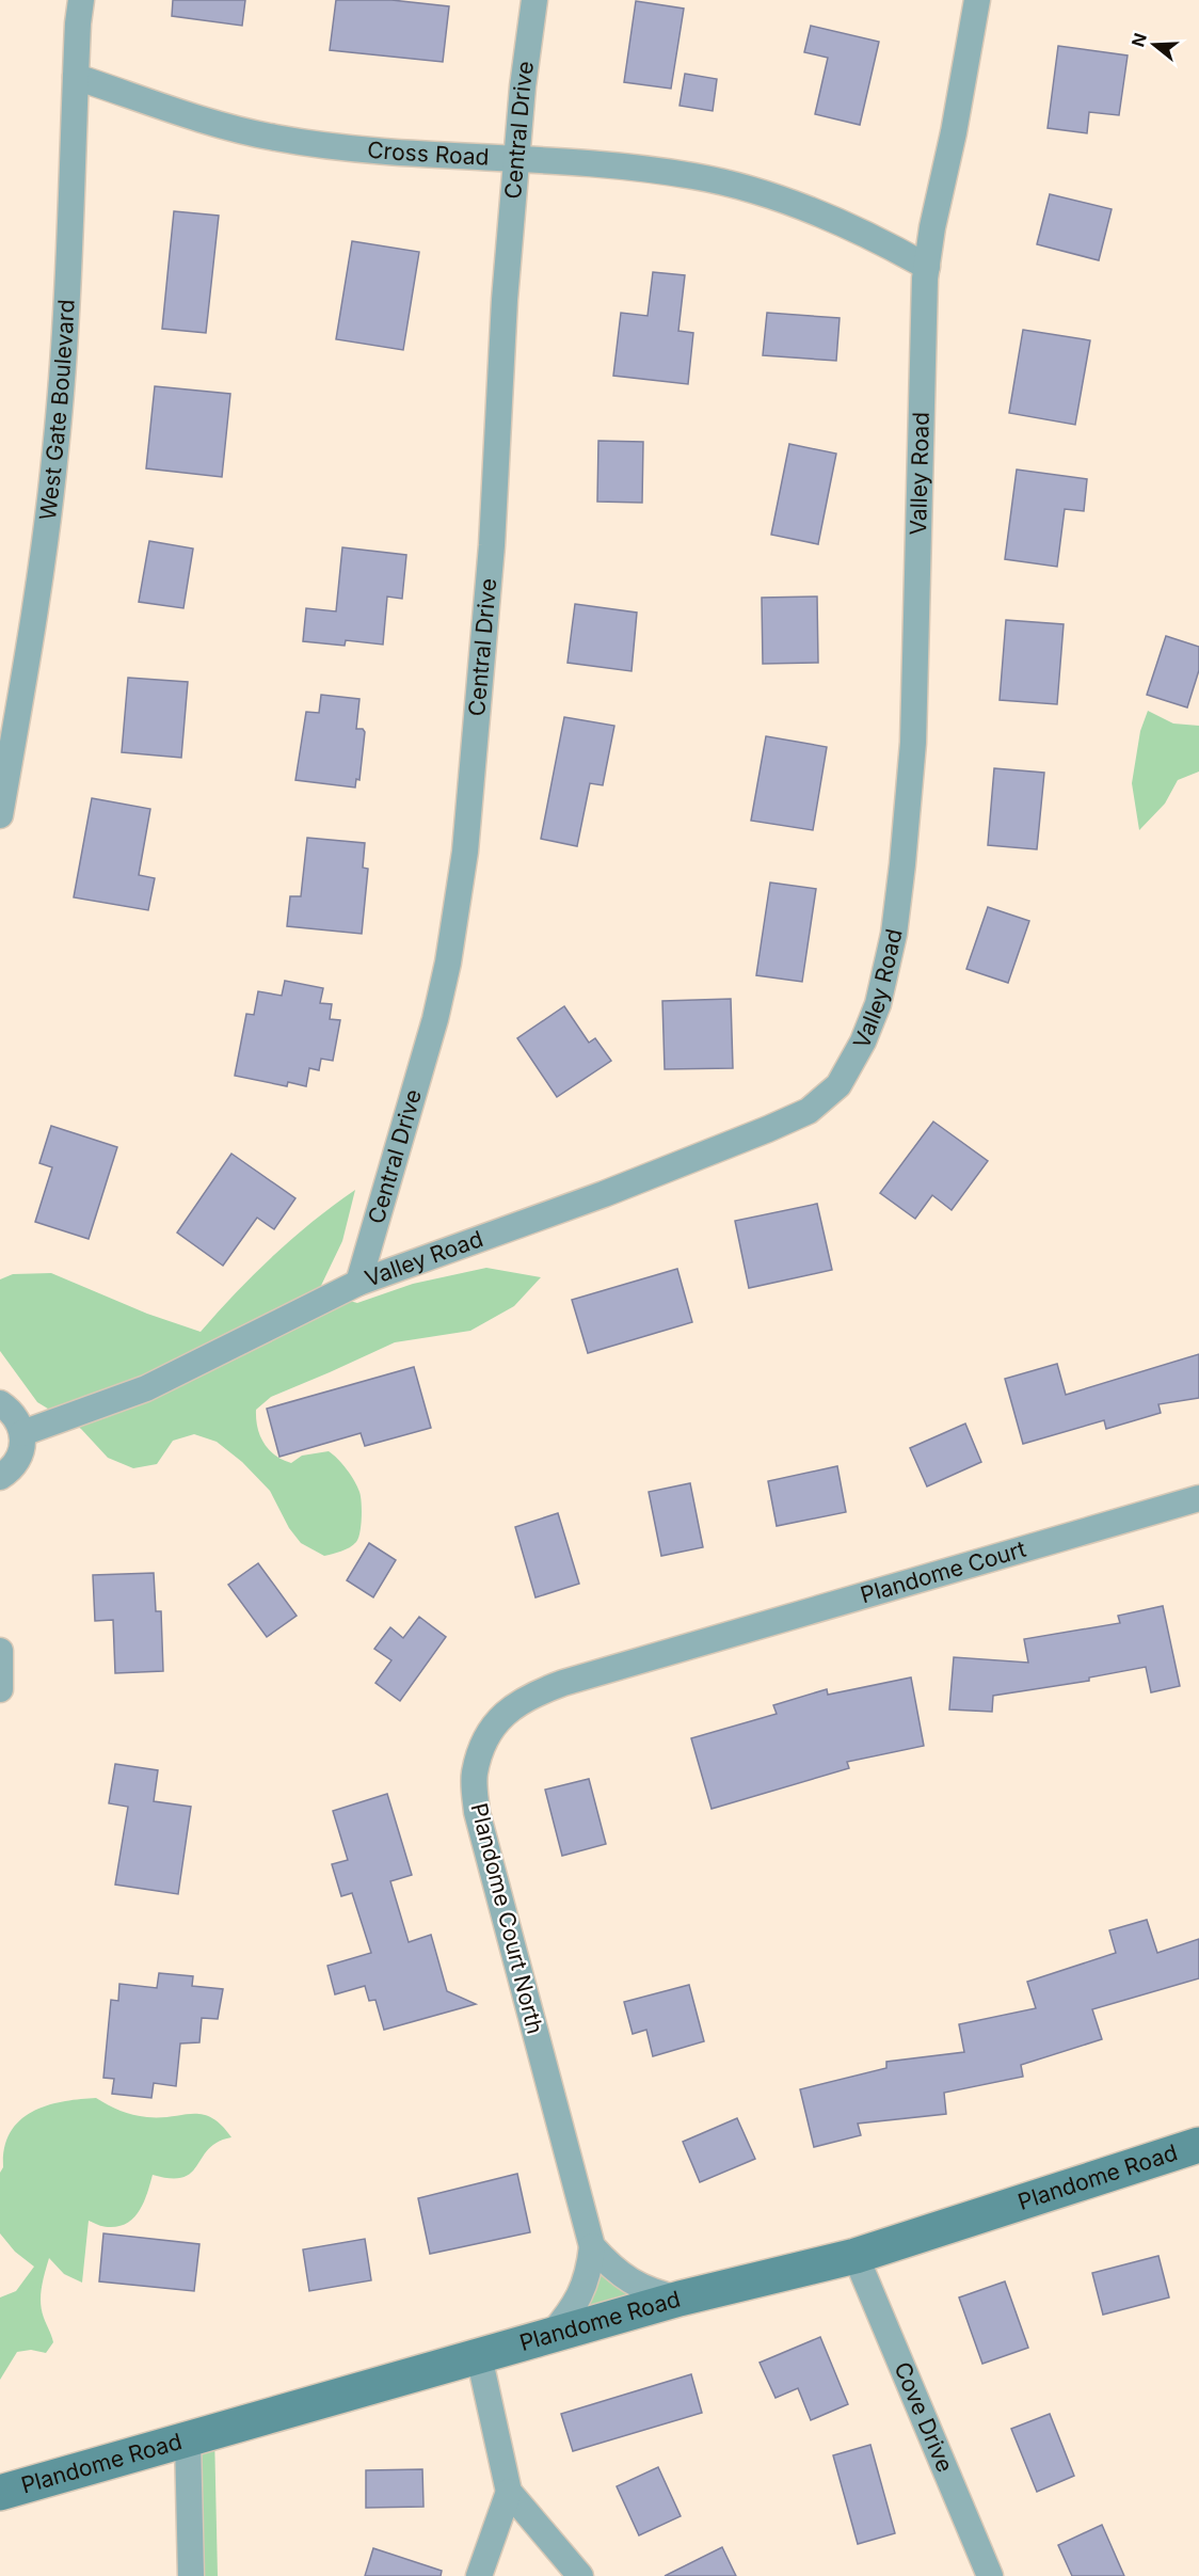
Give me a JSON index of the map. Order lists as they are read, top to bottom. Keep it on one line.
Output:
{"streets":{"main road":["Plandome Road"],"street":["Central Drive","Cross Road","West Gate Boulevard","Valley Road","Plandome Court","Plandome Court North","Cove Drive"]},"crossings":[["Central Drive","Cross Road"],["Central Drive","Valley Road"],["Cross Road","West Gate Boulevard"],["Cross Road","Valley Road"],["Plandome Court","Plandome Court North"],["Plandome Court North","Plandome Road"],["Plandome Road","Cove Drive"]],"north":"left"}
